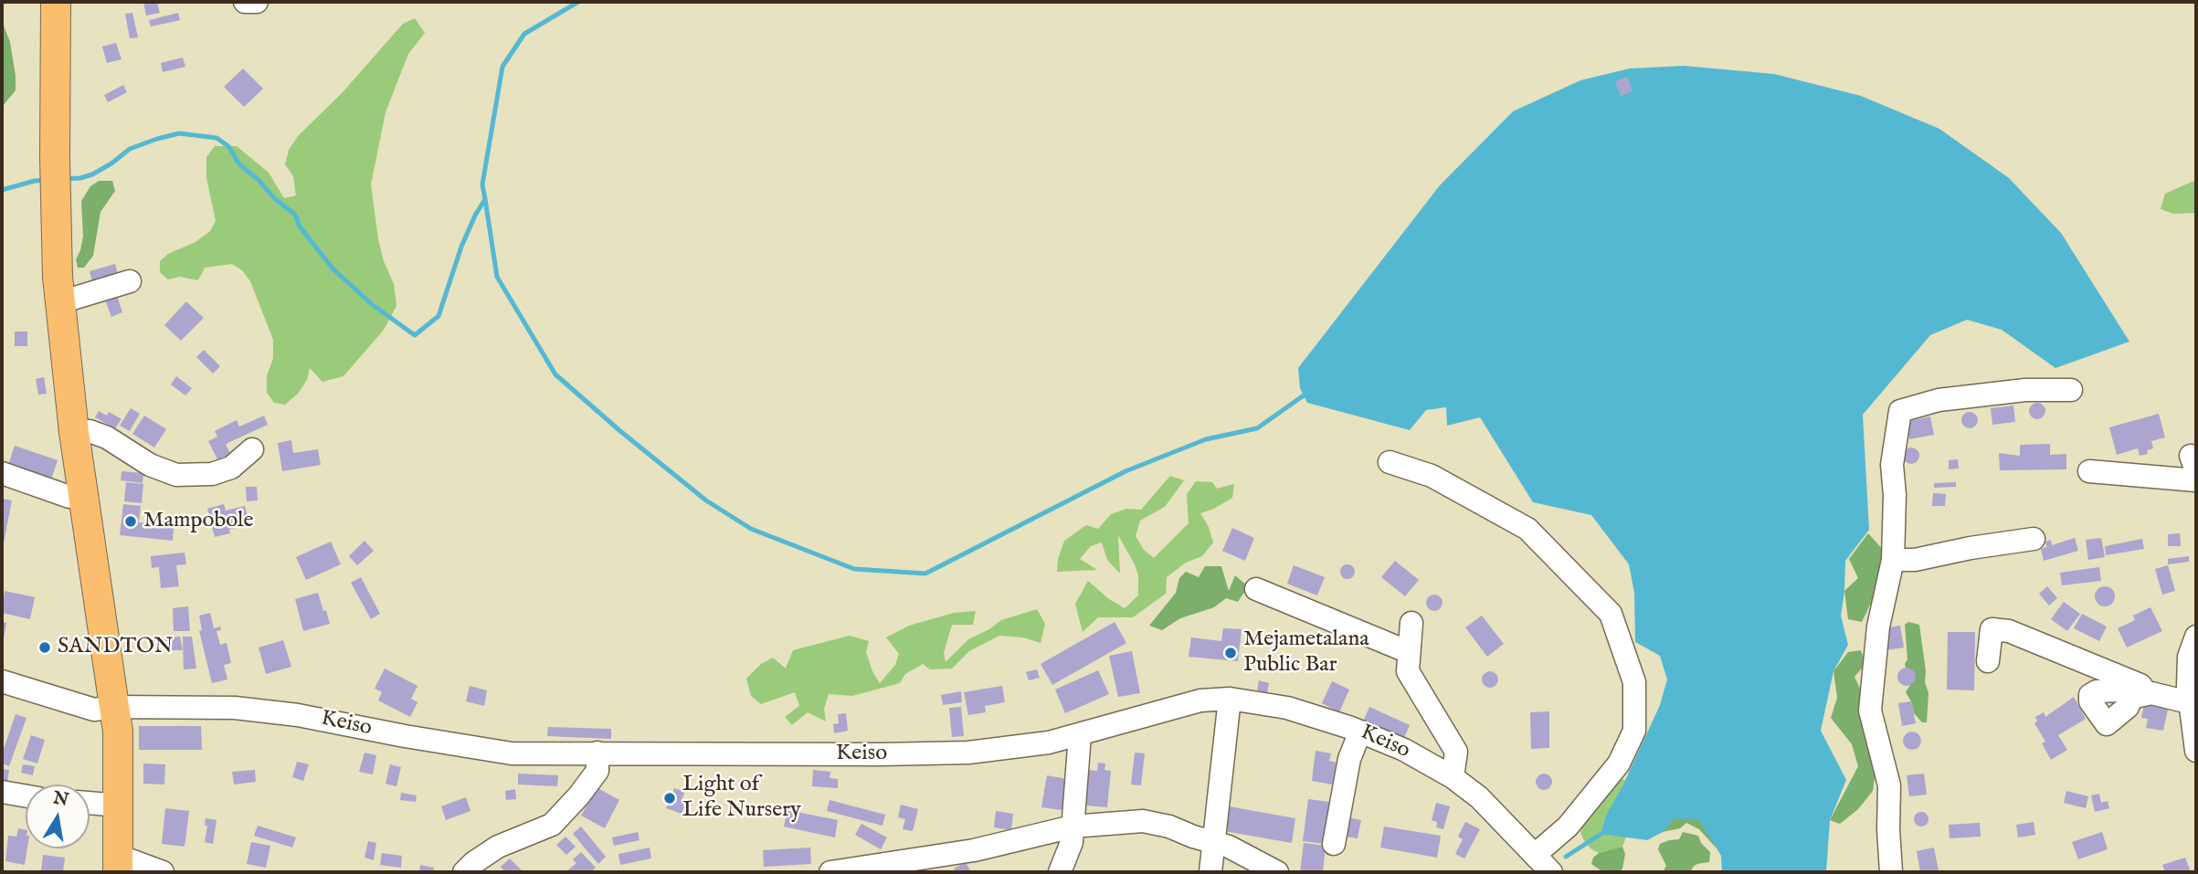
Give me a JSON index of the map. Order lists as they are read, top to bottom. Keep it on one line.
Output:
{"streets":{"street":["Keiso"]},"places":["Mampobole","SANDTON","Mejametalana Public Bar","Light of Life Nursery"],"north":"top"}
